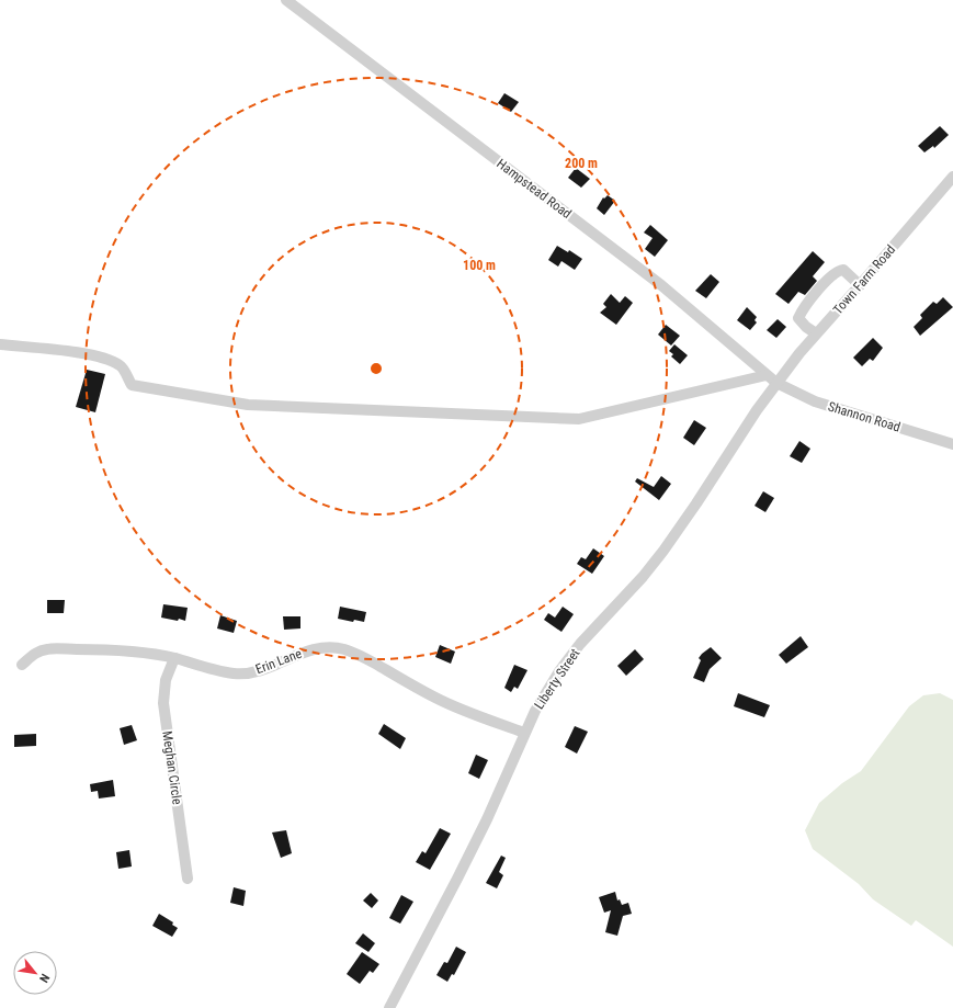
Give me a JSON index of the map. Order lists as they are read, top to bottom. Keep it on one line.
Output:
{"streets":{"street":["Hampstead Road","Town Farm Road","Shannon Road","Erin Lane","Liberty Street","Meghan Circle"]},"crossings":[["Hampstead Road","Town Farm Road"],["Hampstead Road","Shannon Road"],["Hampstead Road","Liberty Street"],["Town Farm Road","Shannon Road"],["Town Farm Road","Liberty Street"],["Shannon Road","Liberty Street"],["Erin Lane","Liberty Street"],["Erin Lane","Meghan Circle"]],"north":"bottom right","rings":["200 m","100 m"]}
